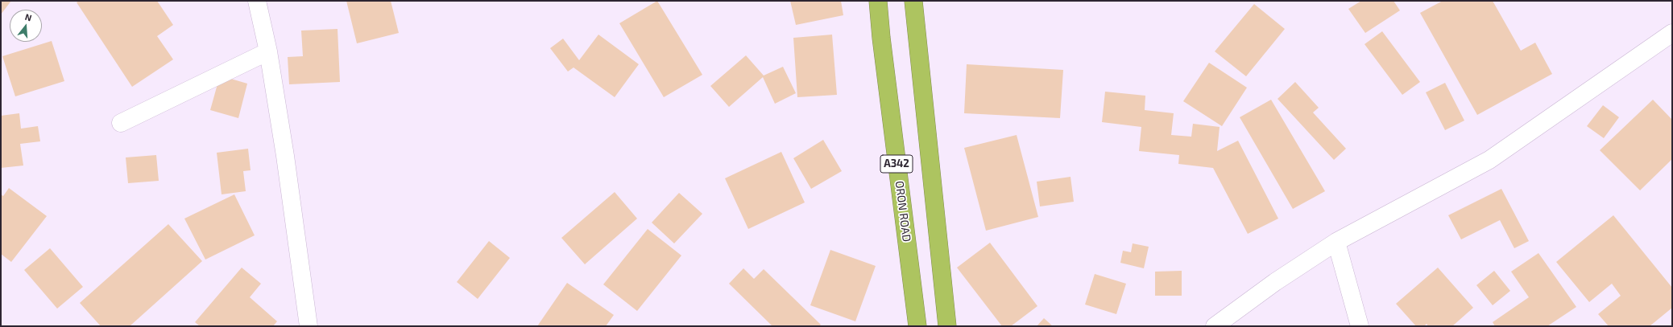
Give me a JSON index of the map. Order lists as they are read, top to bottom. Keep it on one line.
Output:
{"streets":{"highway":["A342","ORON ROAD"]},"north":"top"}
